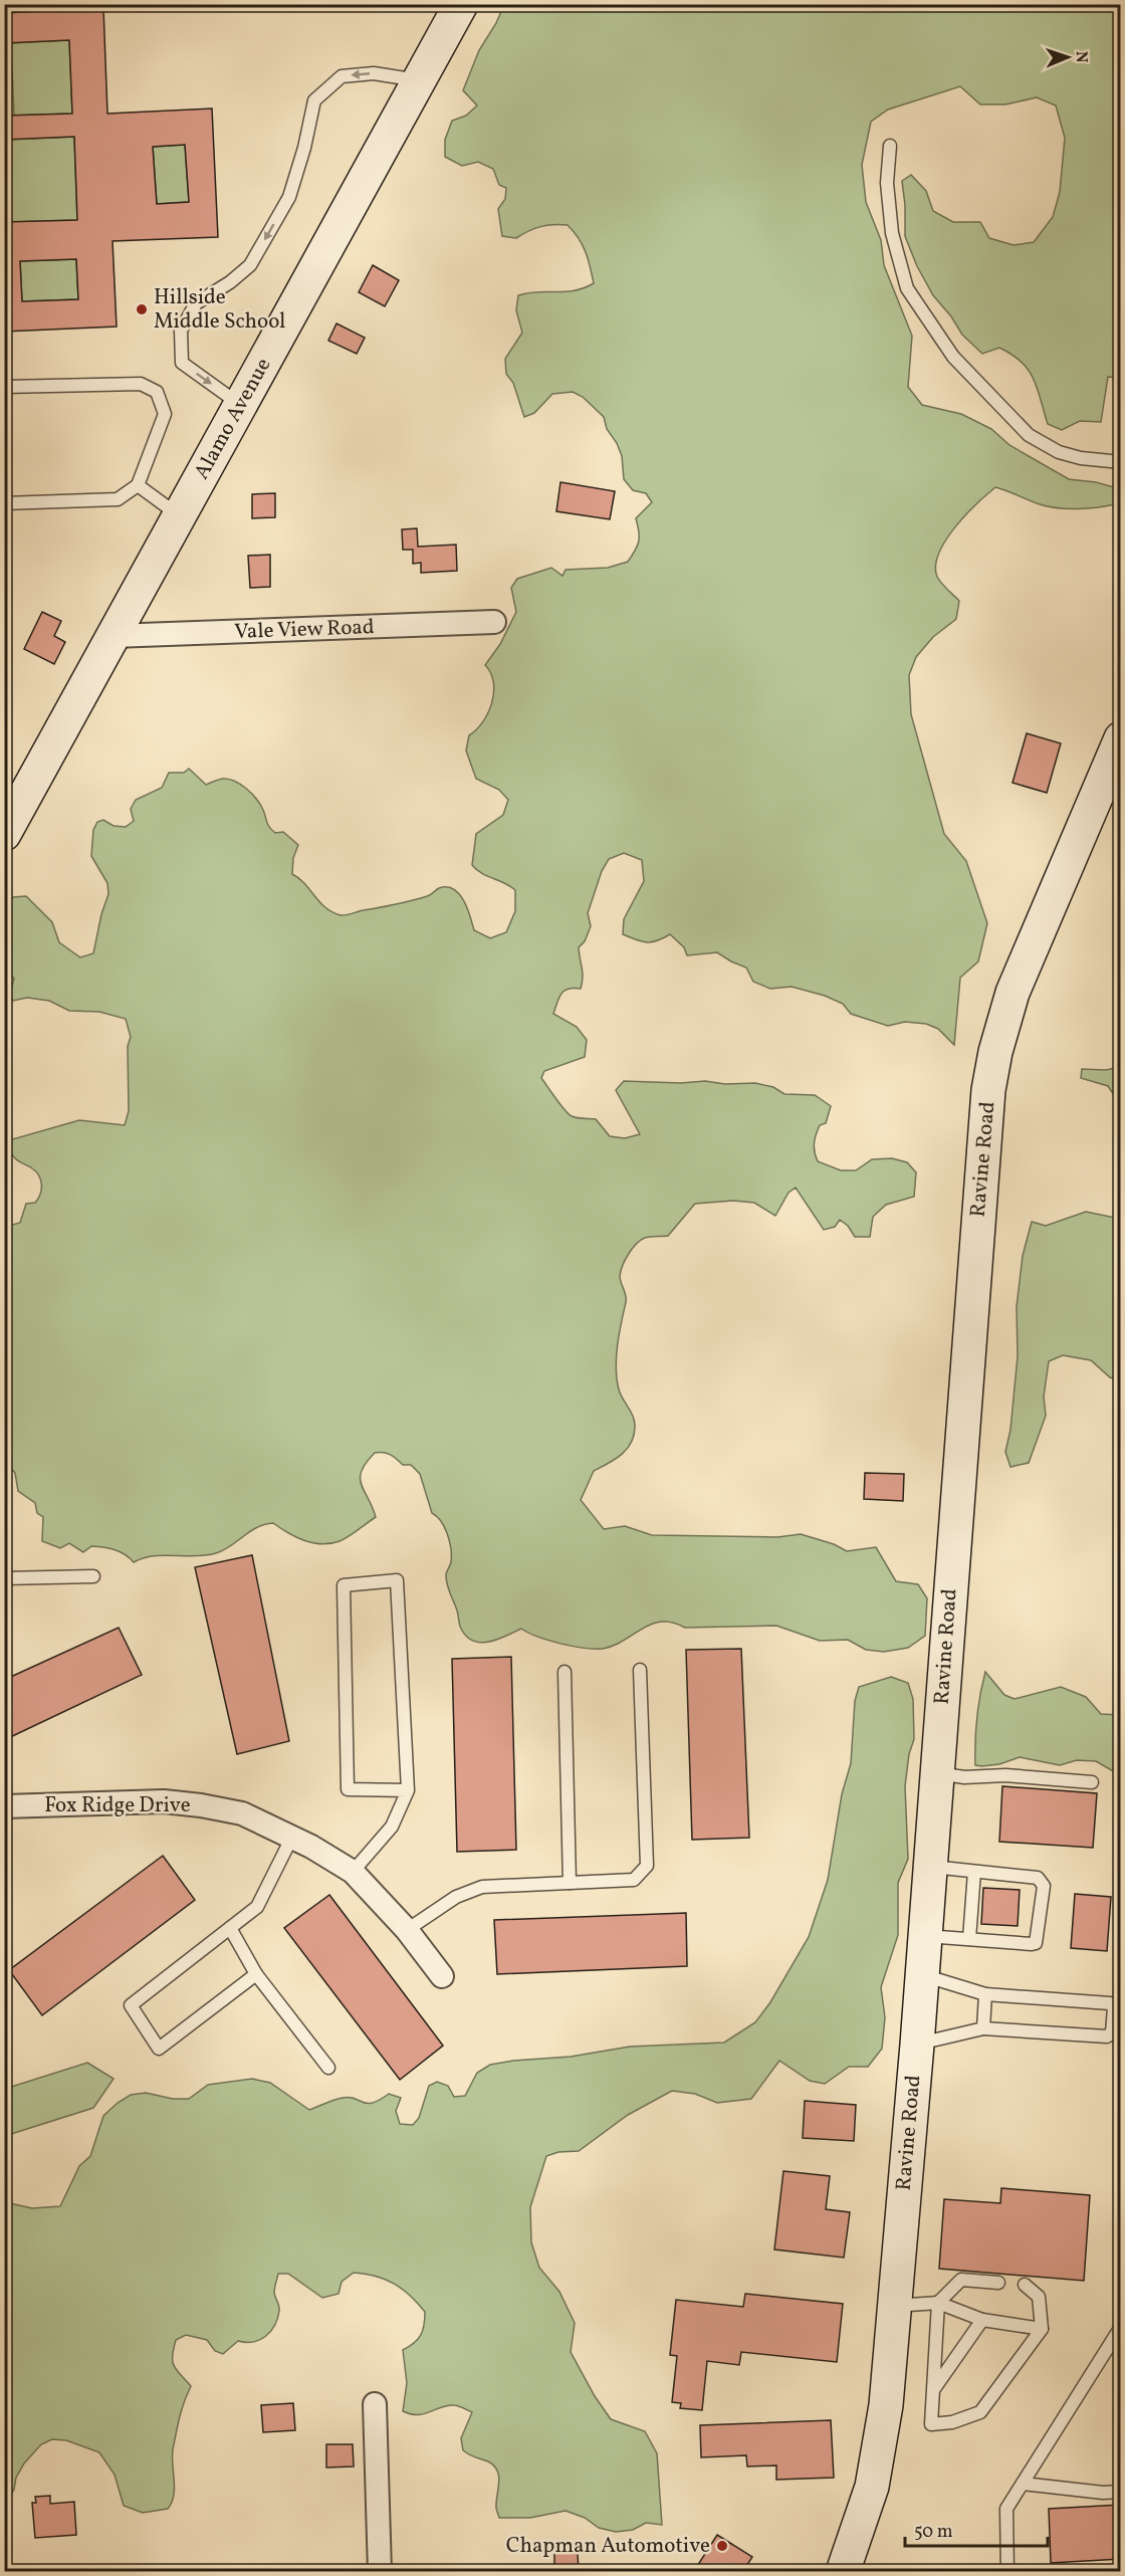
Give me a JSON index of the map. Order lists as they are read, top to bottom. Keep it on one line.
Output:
{"streets":{"street":["Alamo Avenue","Vale View Road","Ravine Road","Fox Ridge Drive"]},"crossings":[["Alamo Avenue","Vale View Road"]],"places":["Hillside Middle School","Chapman Automotive"],"scale_bar":"50 m","north":"right"}
